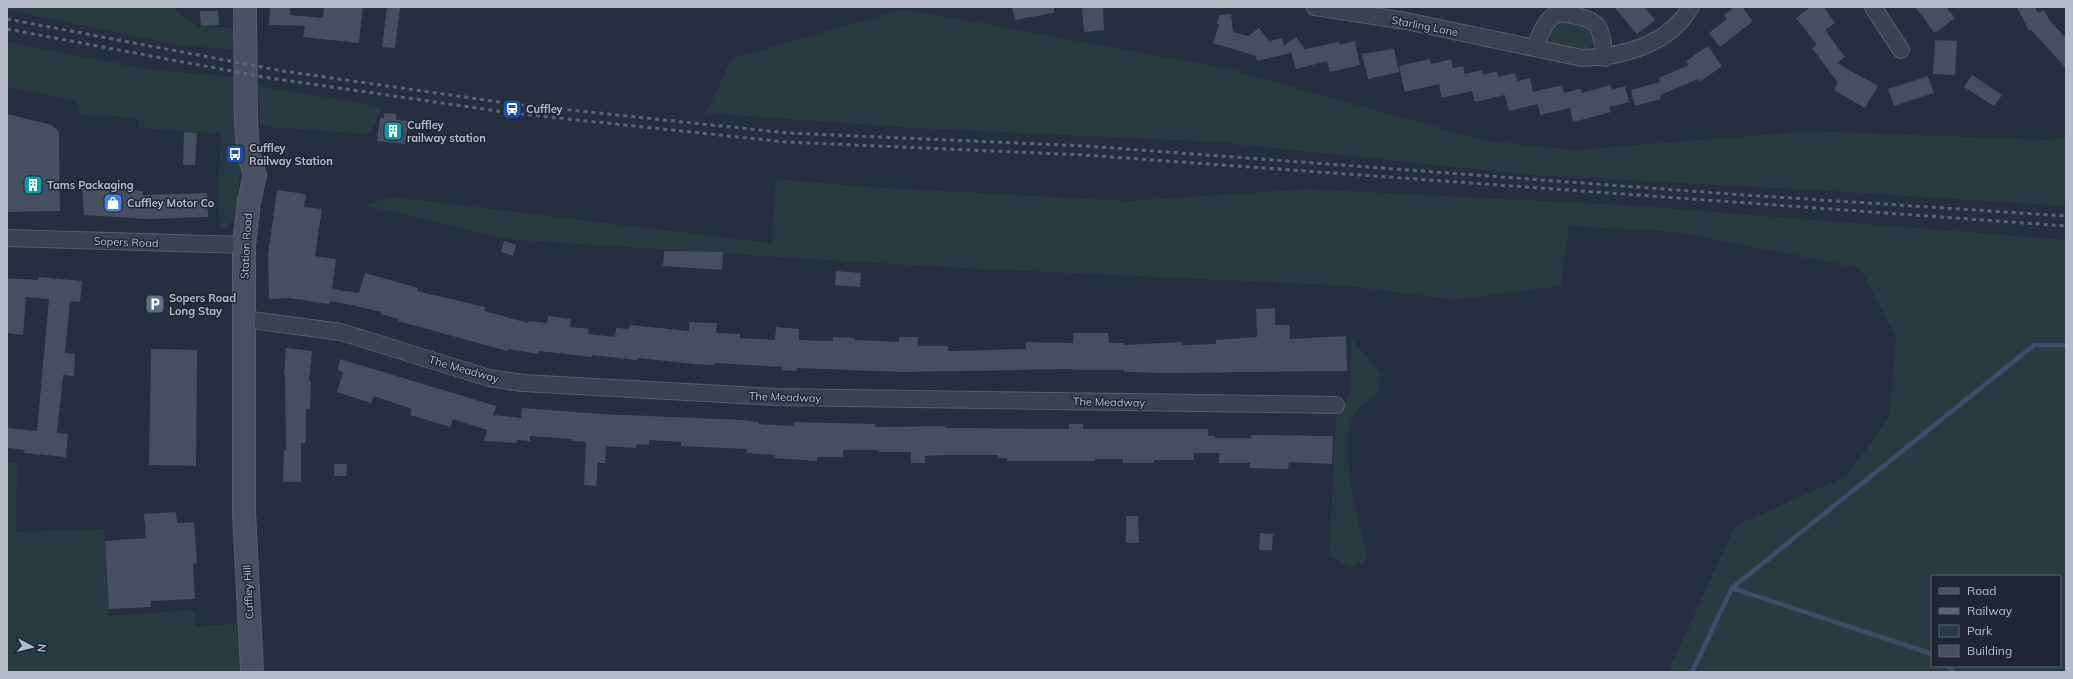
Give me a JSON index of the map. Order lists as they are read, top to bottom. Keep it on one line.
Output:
{"streets":{"main road":["Station Road","Cuffley Hill"],"street":["Starling Lane","Sopers Road","The Meadway"]},"crossings":[["Sopers Road","Station Road"],["Station Road","The Meadway"],["Station Road","Cuffley Hill"]],"places":{"station":["Cuffley"],"building":["Cuffley railway station","Tams Packaging"],"bus stop":["Cuffley Railway Station"],"shop":["Cuffley Motor Co"],"parking":["Sopers Road Long Stay"]},"legend":["Road","Railway","Park","Building"],"north":"right"}
